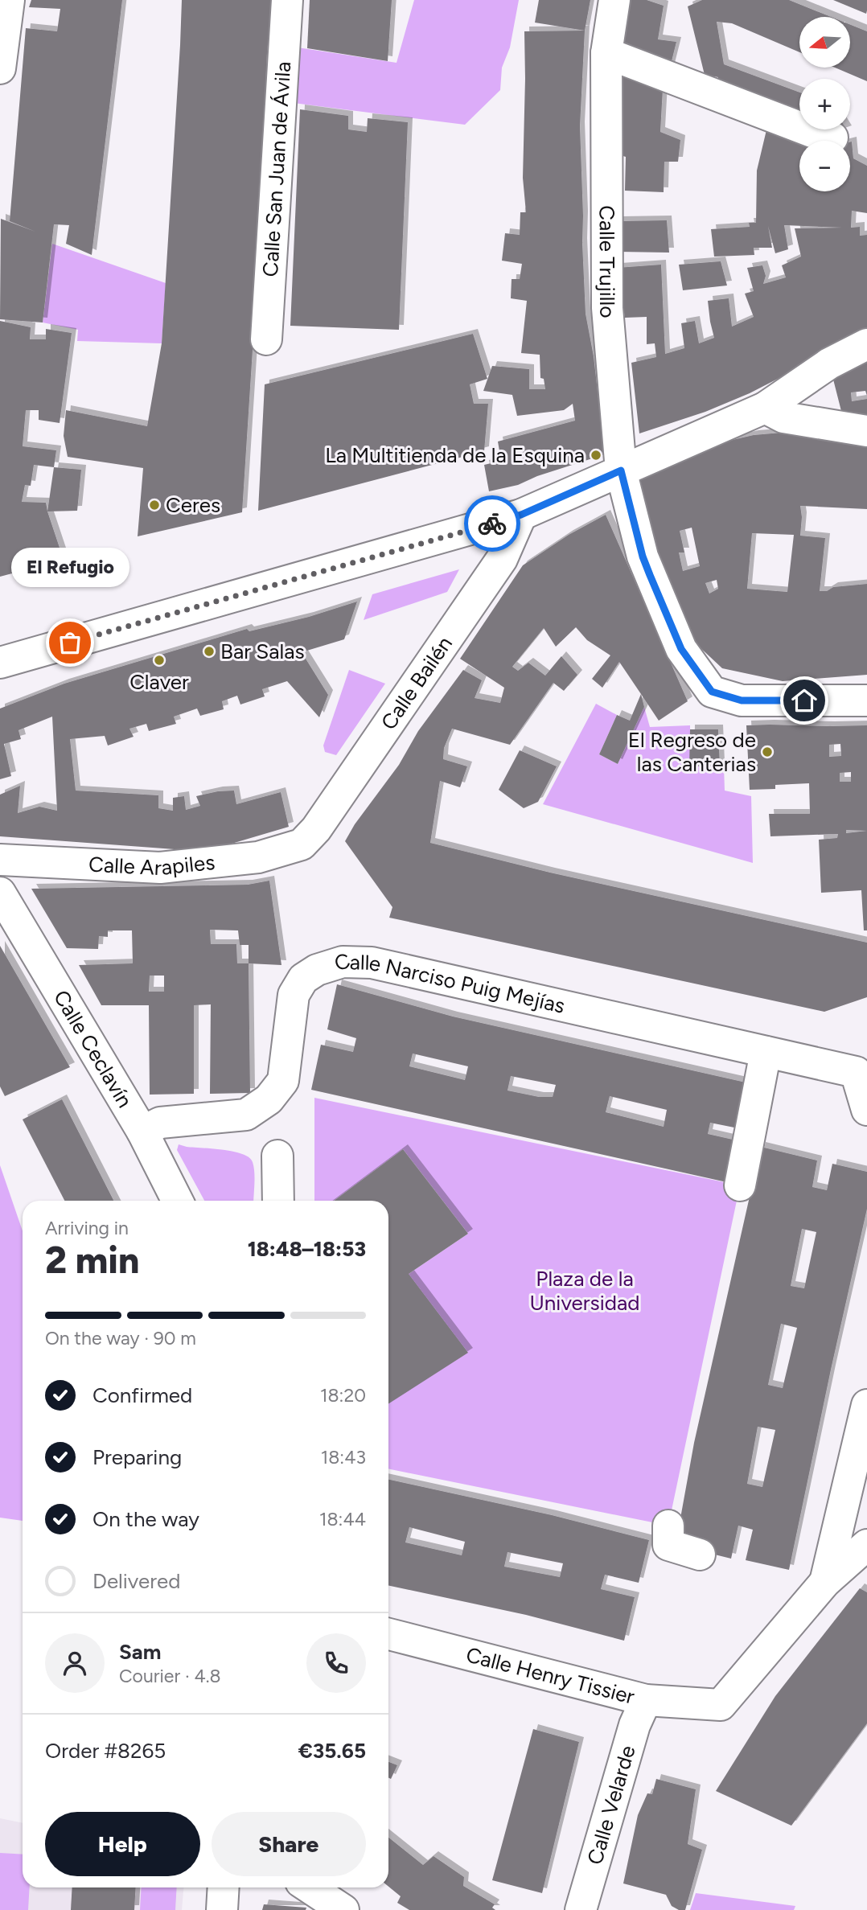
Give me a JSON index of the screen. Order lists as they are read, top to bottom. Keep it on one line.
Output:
{"streets":{"street":["Calle San Juan de Ávila","Calle Trujillo","Calle Bailén","Calle Arapiles","Calle Narciso Puig Mejías","Calle Ceclavín","Calle Henry Tissier","Calle Velarde"]},"crossings":[["Calle Bailén","Calle Arapiles"],["Calle Narciso Puig Mejías","Calle Ceclavín"],["Calle Henry Tissier","Calle Velarde"]],"parks":["Plaza de la Universidad"],"places":["La Multitienda de la Esquina","Ceres","El Refugio","Bar Salas","Claver","El Regreso de las Canterias"],"north":"left","page":{"map_buttons":["+","−"],"bubble":"El Refugio","heading":["2 min","Arriving in","18:48–18:53"],"panel":["Sam","Courier · 4.8","Order #8265","€35.65"],"bar":"On the way · 90 m","list":[["Confirmed","18:20"],["Preparing","18:43"],["On the way","18:44"],"Delivered"],"buttons":["Help","Share"]}}
